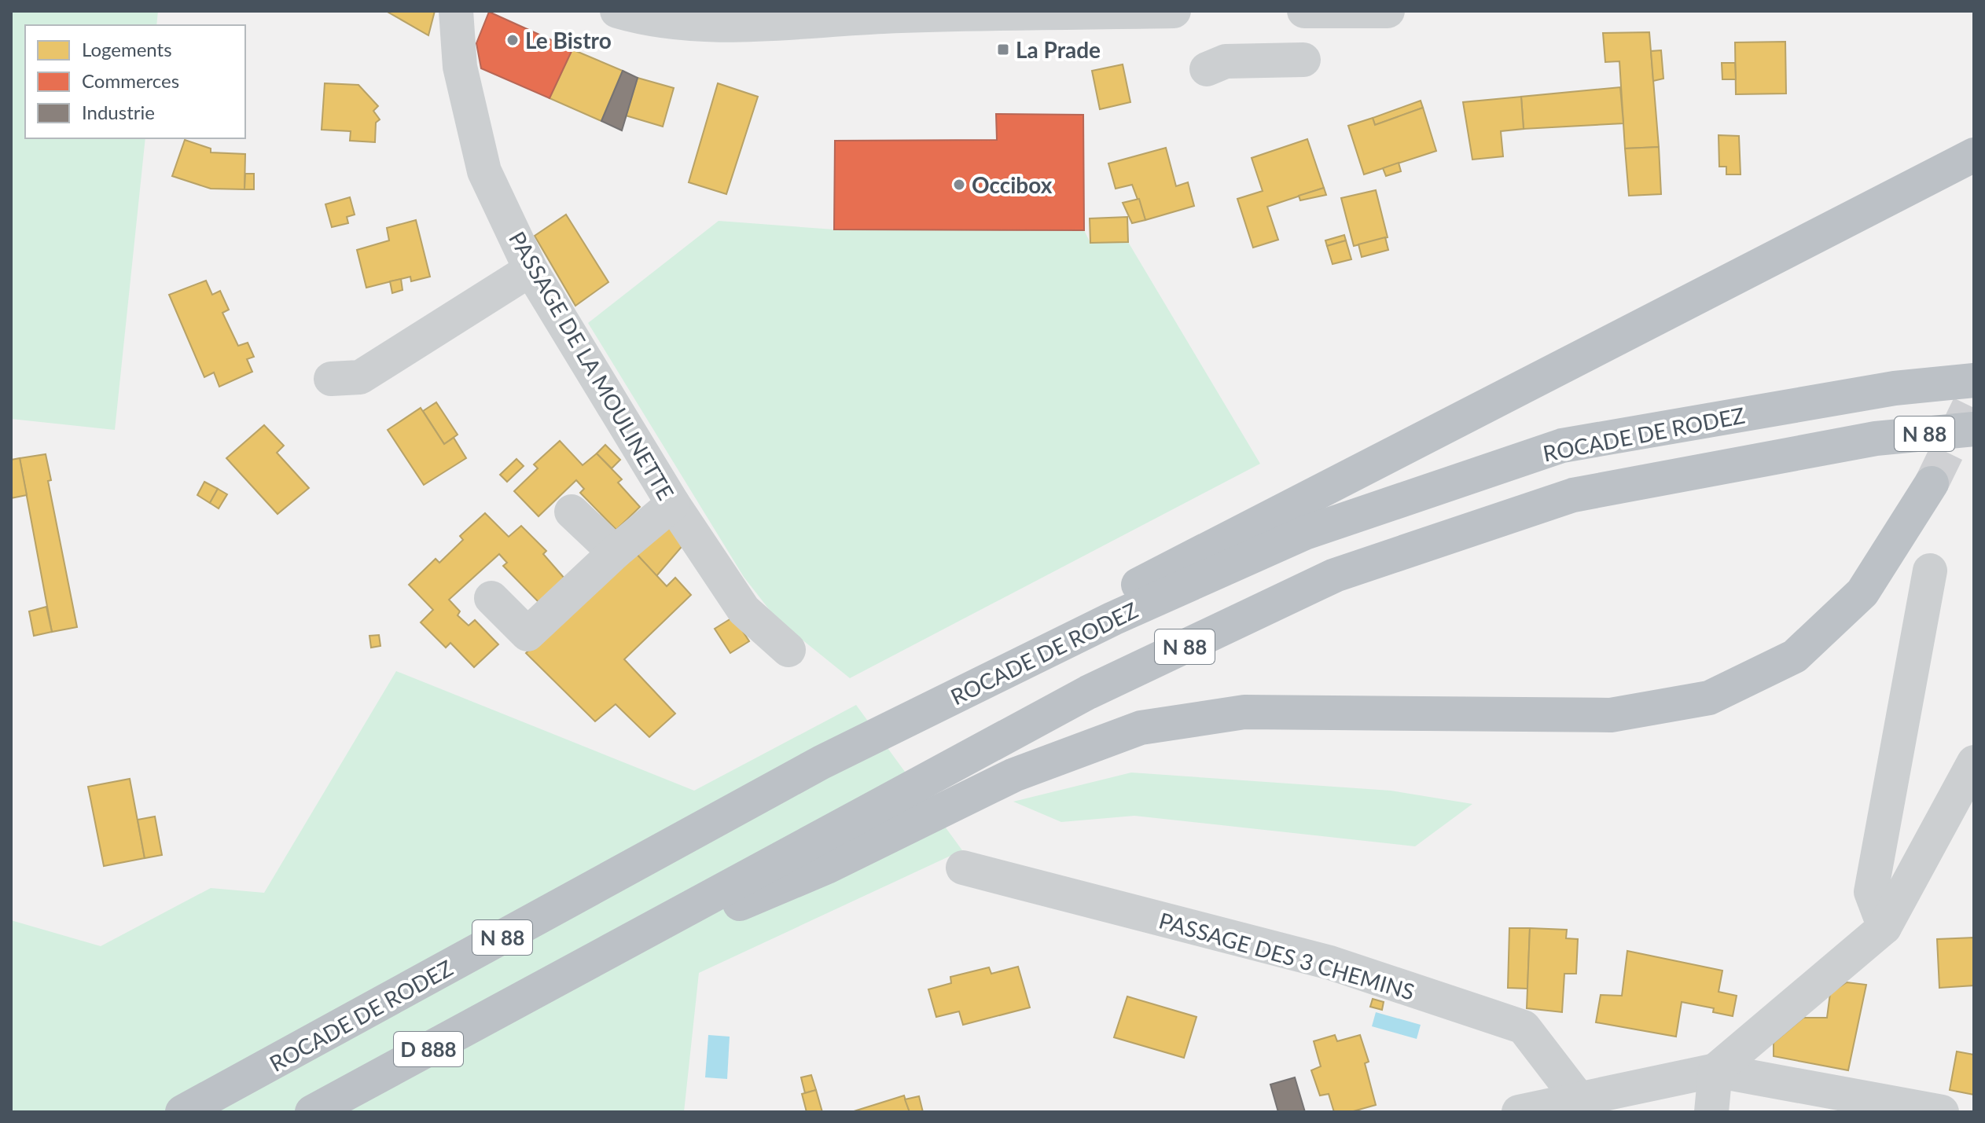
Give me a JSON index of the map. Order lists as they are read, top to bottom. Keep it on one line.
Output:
{"streets":{"highway":["ROCADE DE RODEZ","N 88","D 888"],"street":["PASSAGE DE LA MOULINETTE","PASSAGE DES 3 CHEMINS"]},"crossings":[["N 88","D 888"]],"places":{"other":["Le Bistro","Occibox"],"transit":["La Prade"]},"legend":["Logements","Commerces","Industrie"]}
